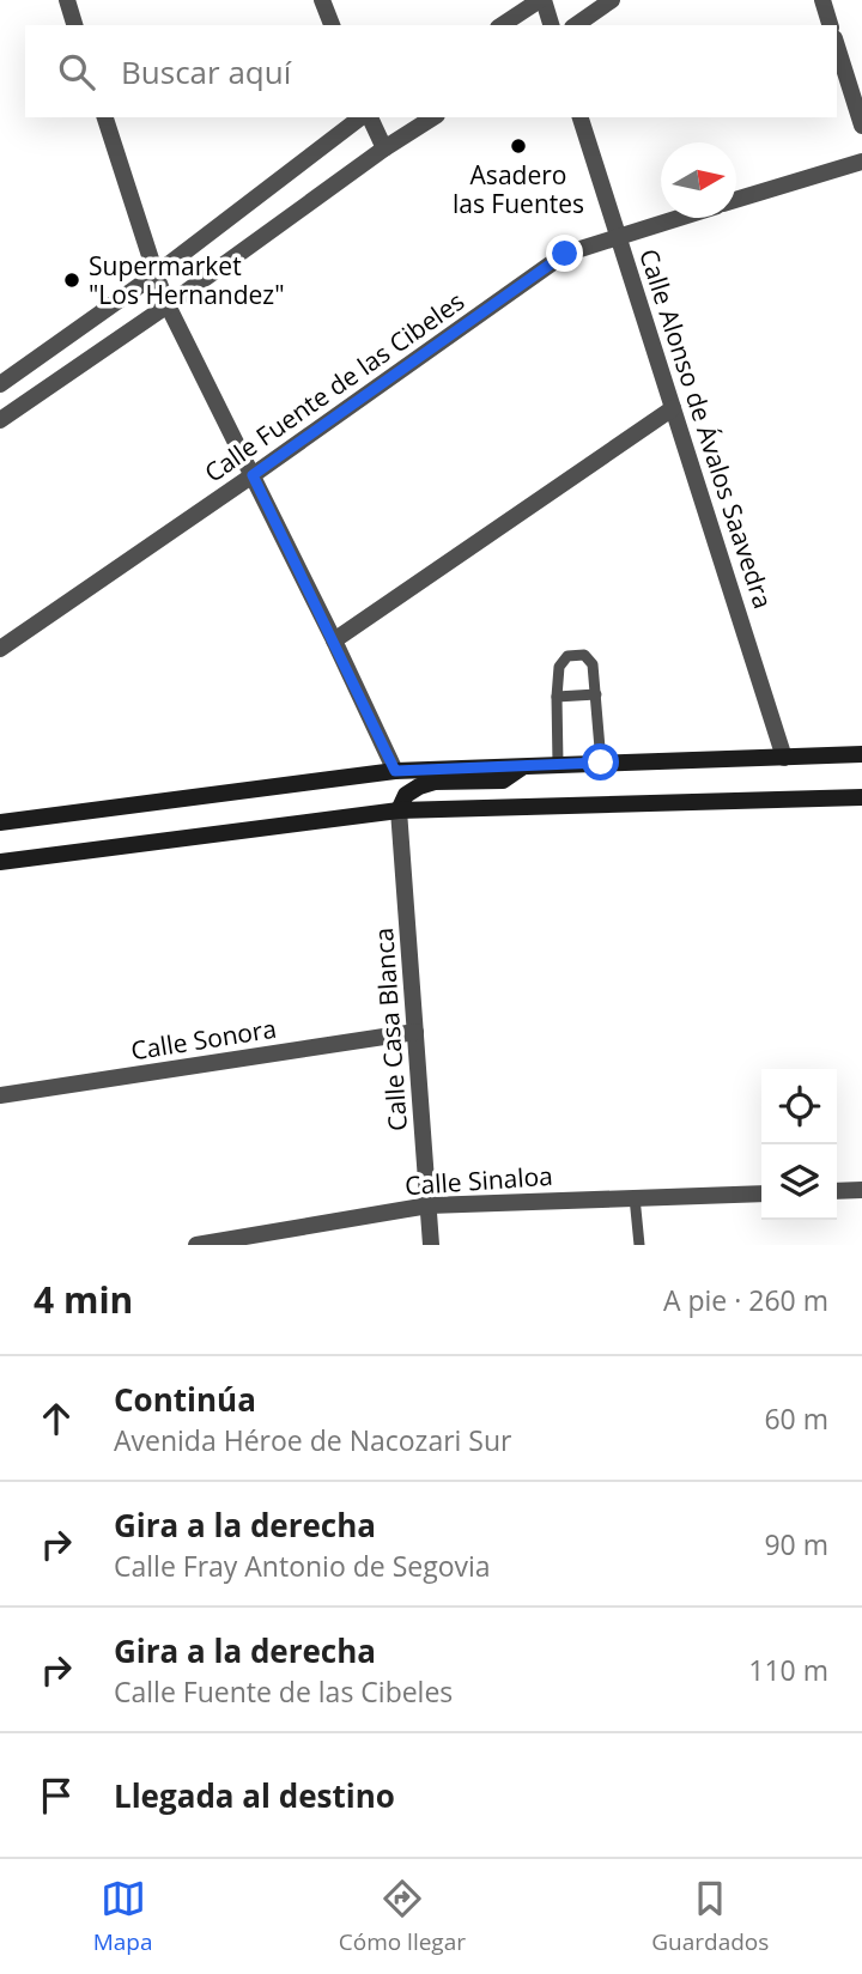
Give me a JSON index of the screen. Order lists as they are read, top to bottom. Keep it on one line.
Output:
{"streets":{"street":["Calle Fuente de las Cibeles","Calle Alonso de Ávalos Saavedra","Calle Casa Blanca","Calle Sonora","Calle Sinaloa"]},"crossings":[["Calle Fuente de las Cibeles","Calle Alonso de Ávalos Saavedra"],["Calle Casa Blanca","Calle Sonora"],["Calle Casa Blanca","Calle Sinaloa"]],"places":["Asadero las Fuentes","Supermarket \"Los Hernandez\""],"north":"right","page":{"search":"Buscar aquí","heading":["4 min","A pie · 260 m"],"list":[["Continúa","Avenida Héroe de Nacozari Sur","60 m"],["Gira a la derecha","Calle Fray Antonio de Segovia","90 m"],["Gira a la derecha","Calle Fuente de las Cibeles","110 m"],"Llegada al destino"],"nav":["Mapa","Cómo llegar","Guardados"]}}
